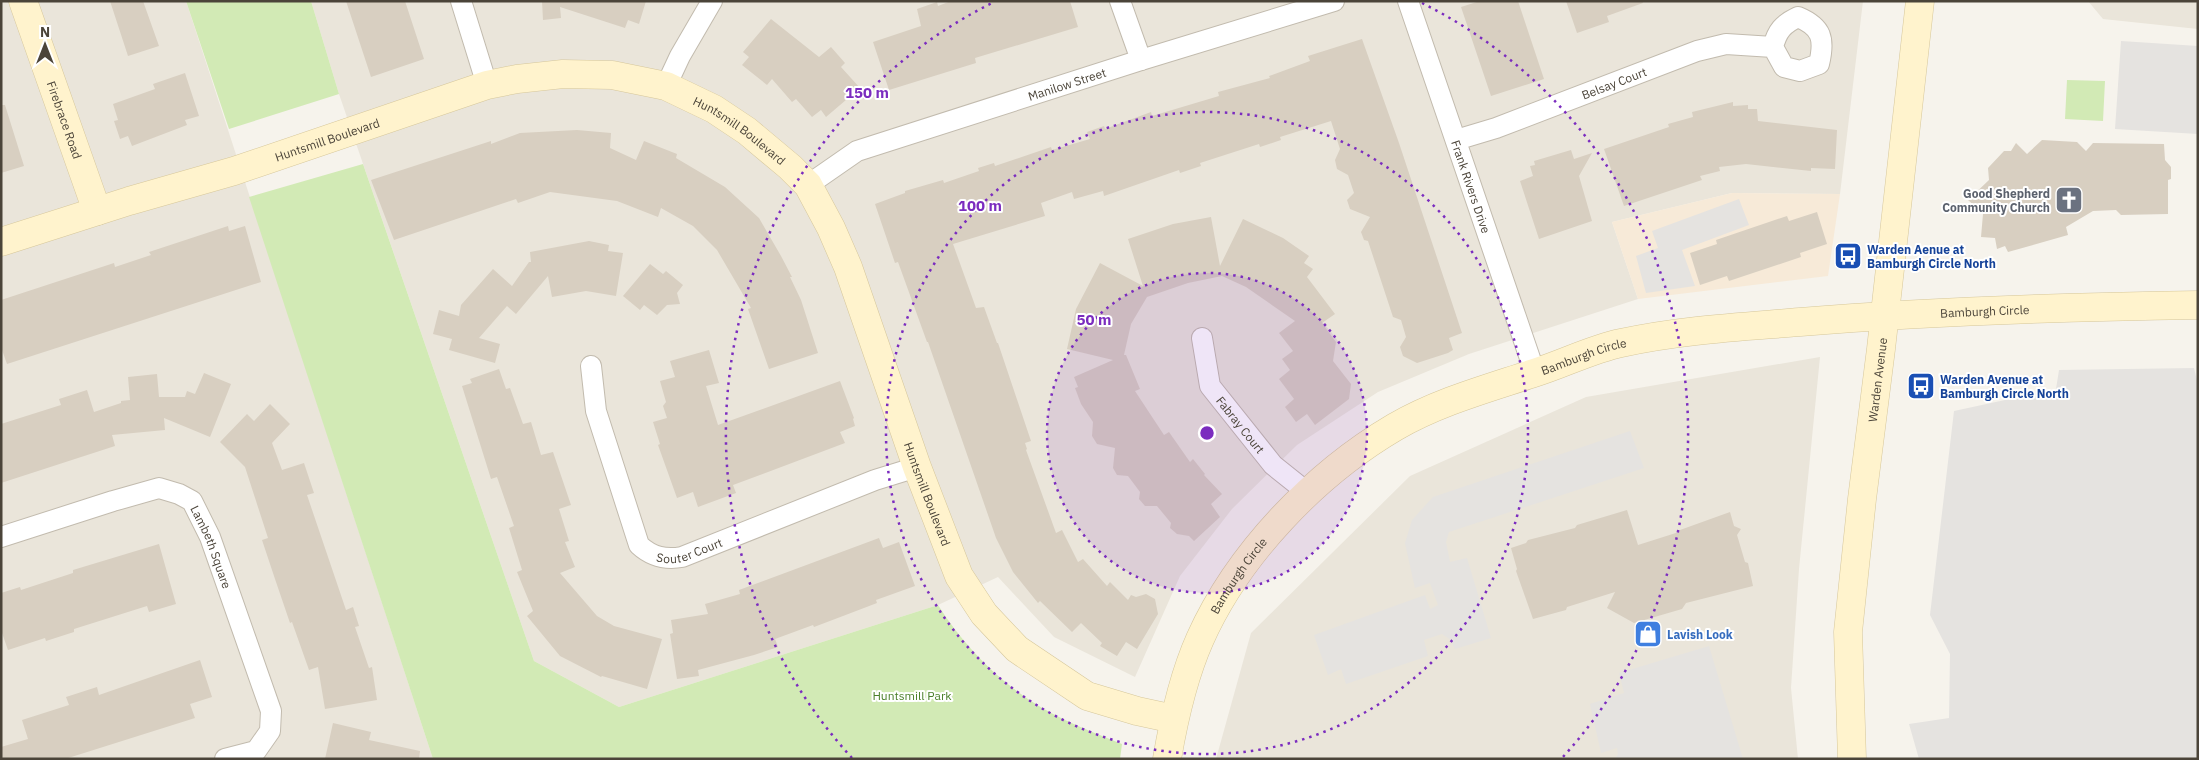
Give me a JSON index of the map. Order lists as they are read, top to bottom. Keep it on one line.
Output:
{"streets":{"street":["Belsay Court","Manilow Street","Firebrace Road","Huntsmill Boulevard","Frank Rivers Drive","Bamburgh Circle","Warden Avenue","Fabray Court","Lambeth Square","Souter Court"]},"crossings":[["Belsay Court","Frank Rivers Drive"],["Manilow Street","Huntsmill Boulevard"],["Firebrace Road","Huntsmill Boulevard"],["Huntsmill Boulevard","Bamburgh Circle"],["Huntsmill Boulevard","Souter Court"],["Frank Rivers Drive","Bamburgh Circle"],["Bamburgh Circle","Warden Avenue"],["Bamburgh Circle","Fabray Court"]],"parks":["Huntsmill Park"],"places":{"church":["Good Shepherd Community Church"],"bus stop":["Warden Aenue at Bamburgh Circle North","Warden Avenue at Bamburgh Circle North"],"shop":["Lavish Look"]},"north":"top","rings":["150 m","100 m","50 m"]}
